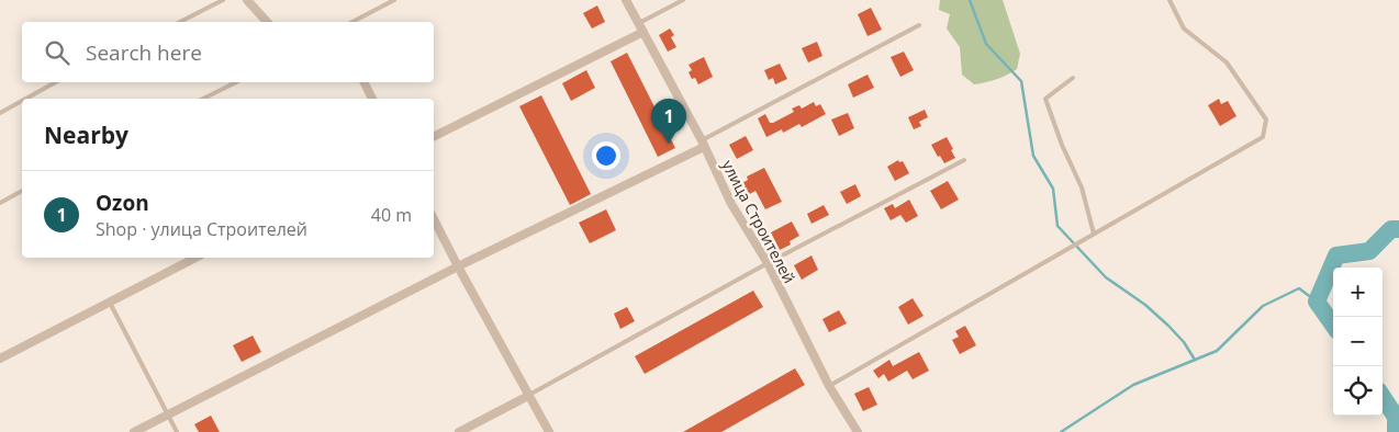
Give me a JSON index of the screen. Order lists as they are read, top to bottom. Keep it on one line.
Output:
{"streets":{"street":["улица Строителей"]},"page":{"search":"Search here","pins":"1","heading":"Nearby","list":[{"mark":"1","name":"Ozon","note":"Shop · улица Строителей","value":"40 m"}],"map_buttons":["+","−"]}}
